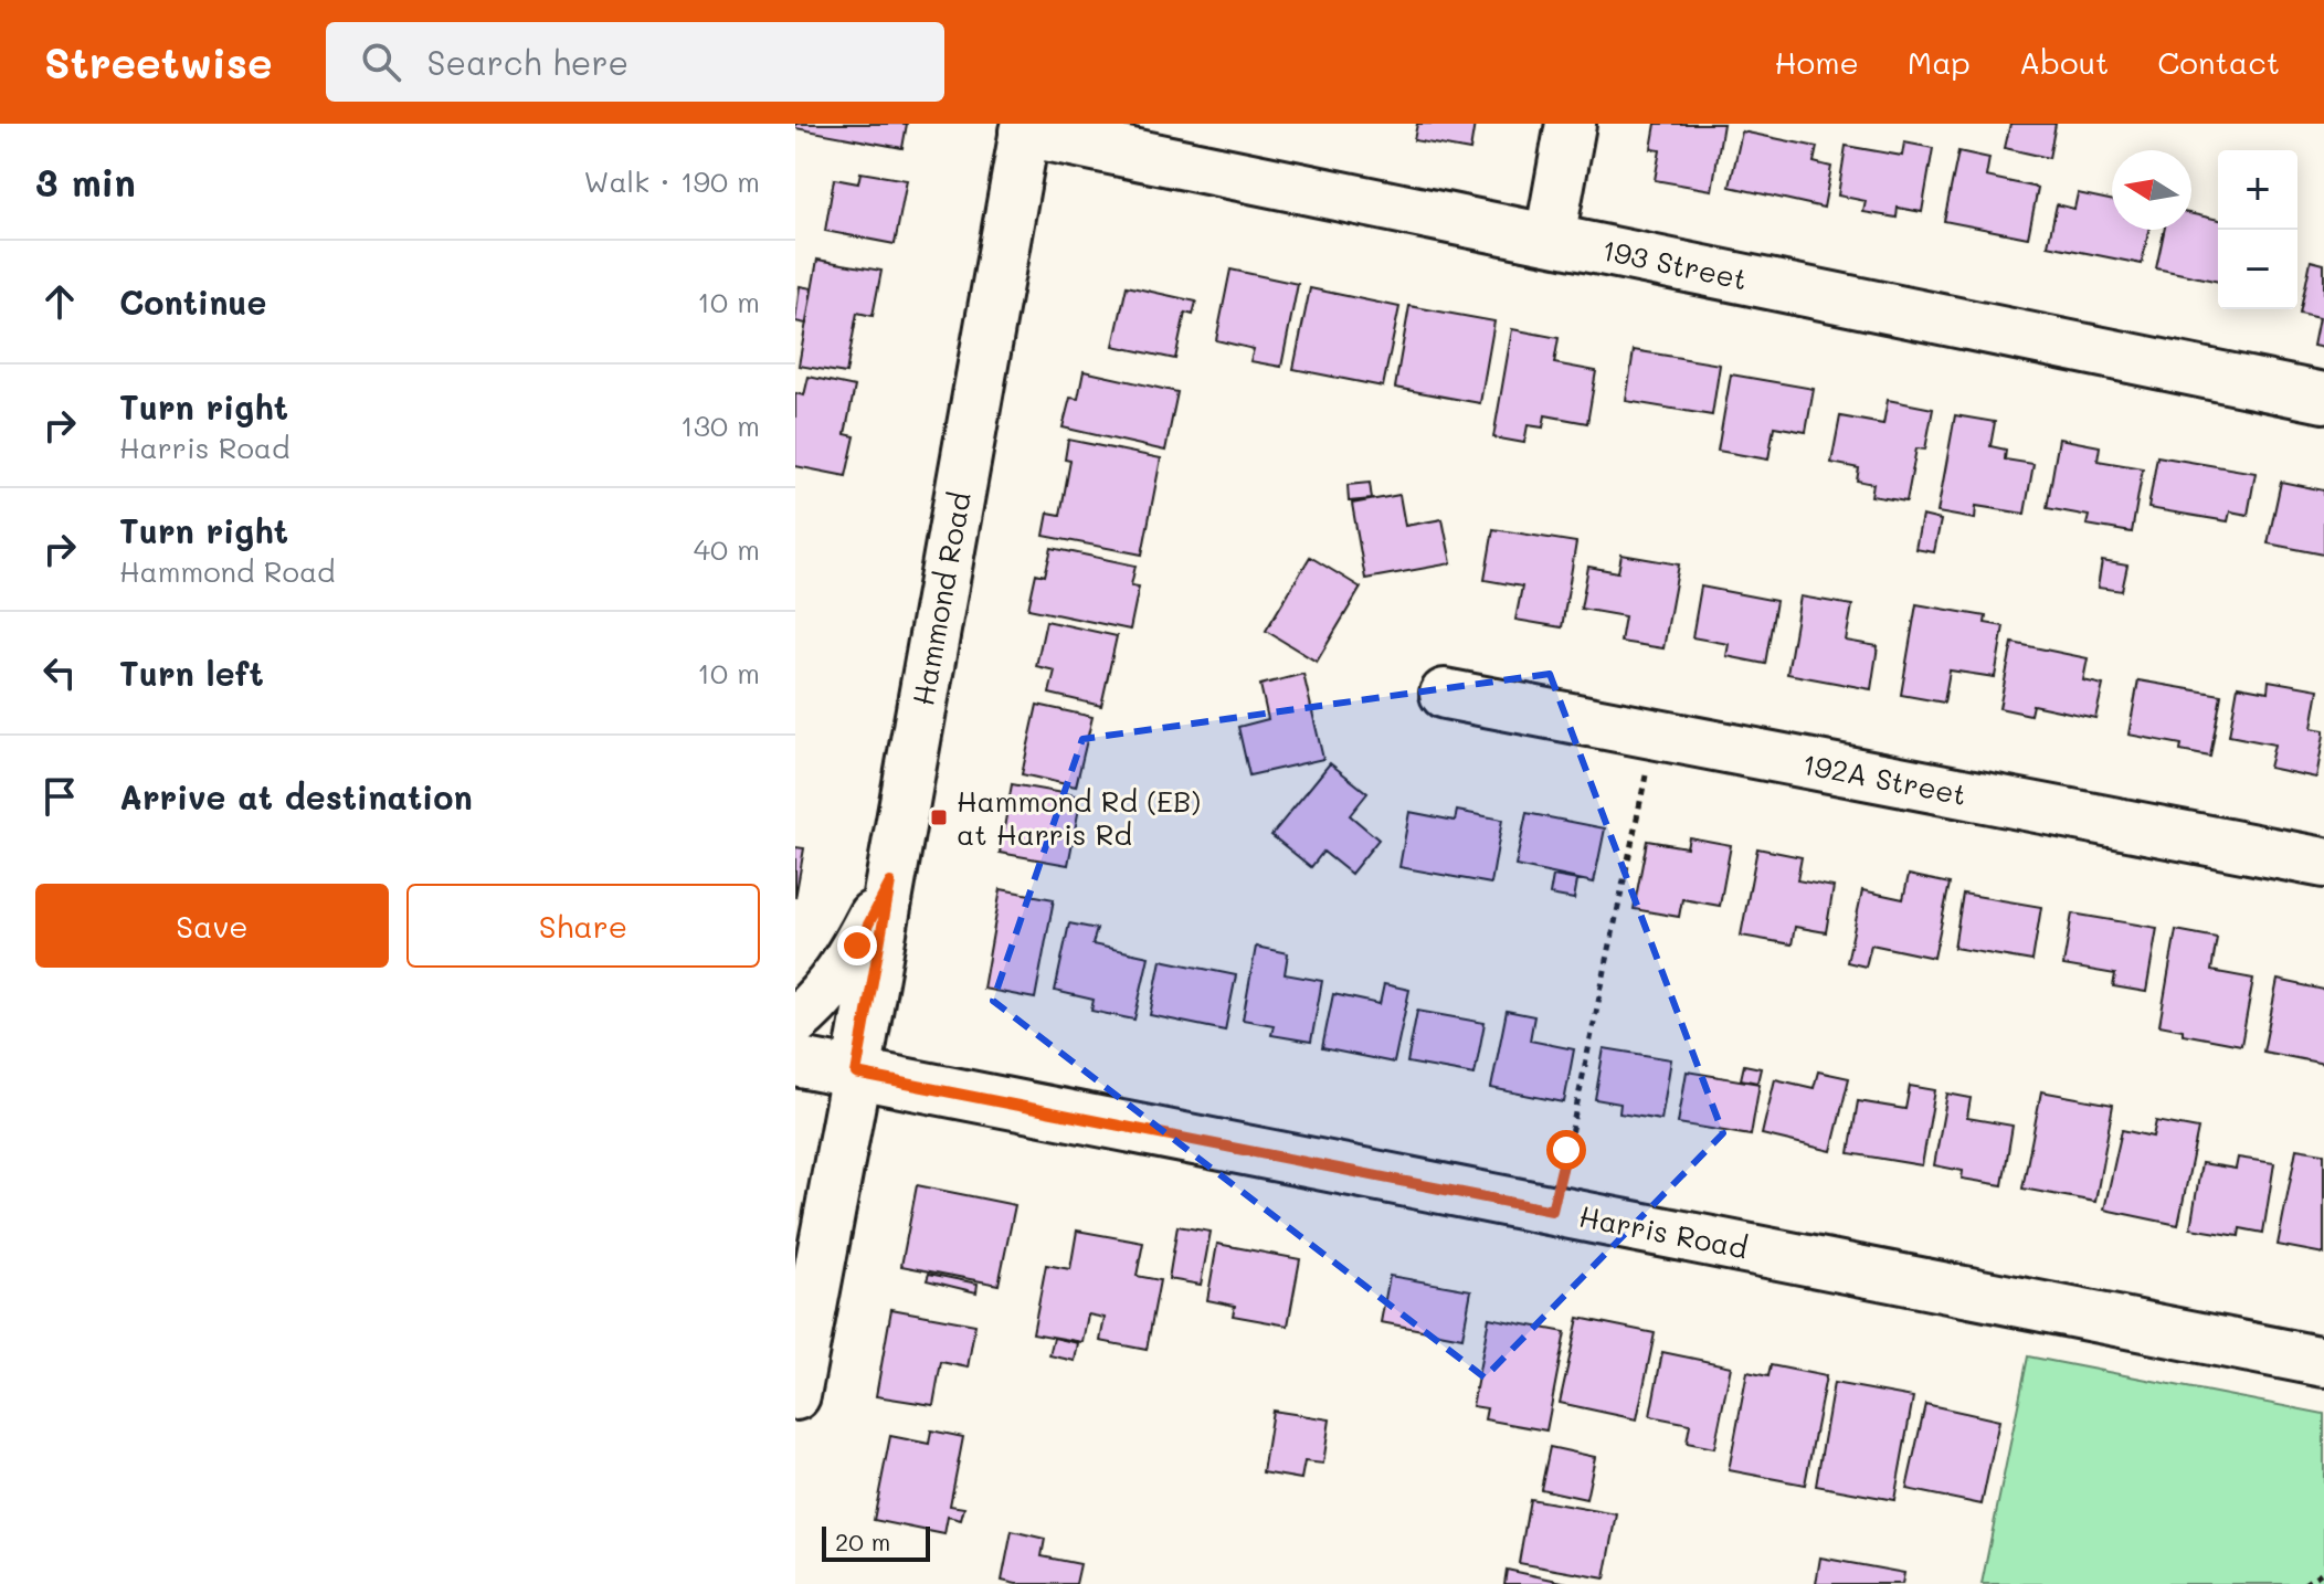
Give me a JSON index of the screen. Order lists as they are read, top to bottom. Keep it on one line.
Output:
{"streets":{"street":["193 Street","Hammond Road","192A Street","Harris Road"]},"crossings":[["193 Street","Hammond Road"],["Hammond Road","Harris Road"]],"places":{"transit":["Hammond Rd (EB) at Harris Rd"]},"scale_bar":"20 m","north":"left","page":{"header":"Streetwise","search":"Search here","nav":["Home","Map","About","Contact"],"heading":["3 min","Walk · 190 m"],"map_buttons":["+","−"],"list":[["Continue","10 m"],["Turn right","Harris Road","130 m"],["Turn right","Hammond Road","40 m"],["Turn left","10 m"],"Arrive at destination"],"buttons":["Save","Share"],"scale":"20 m"}}
